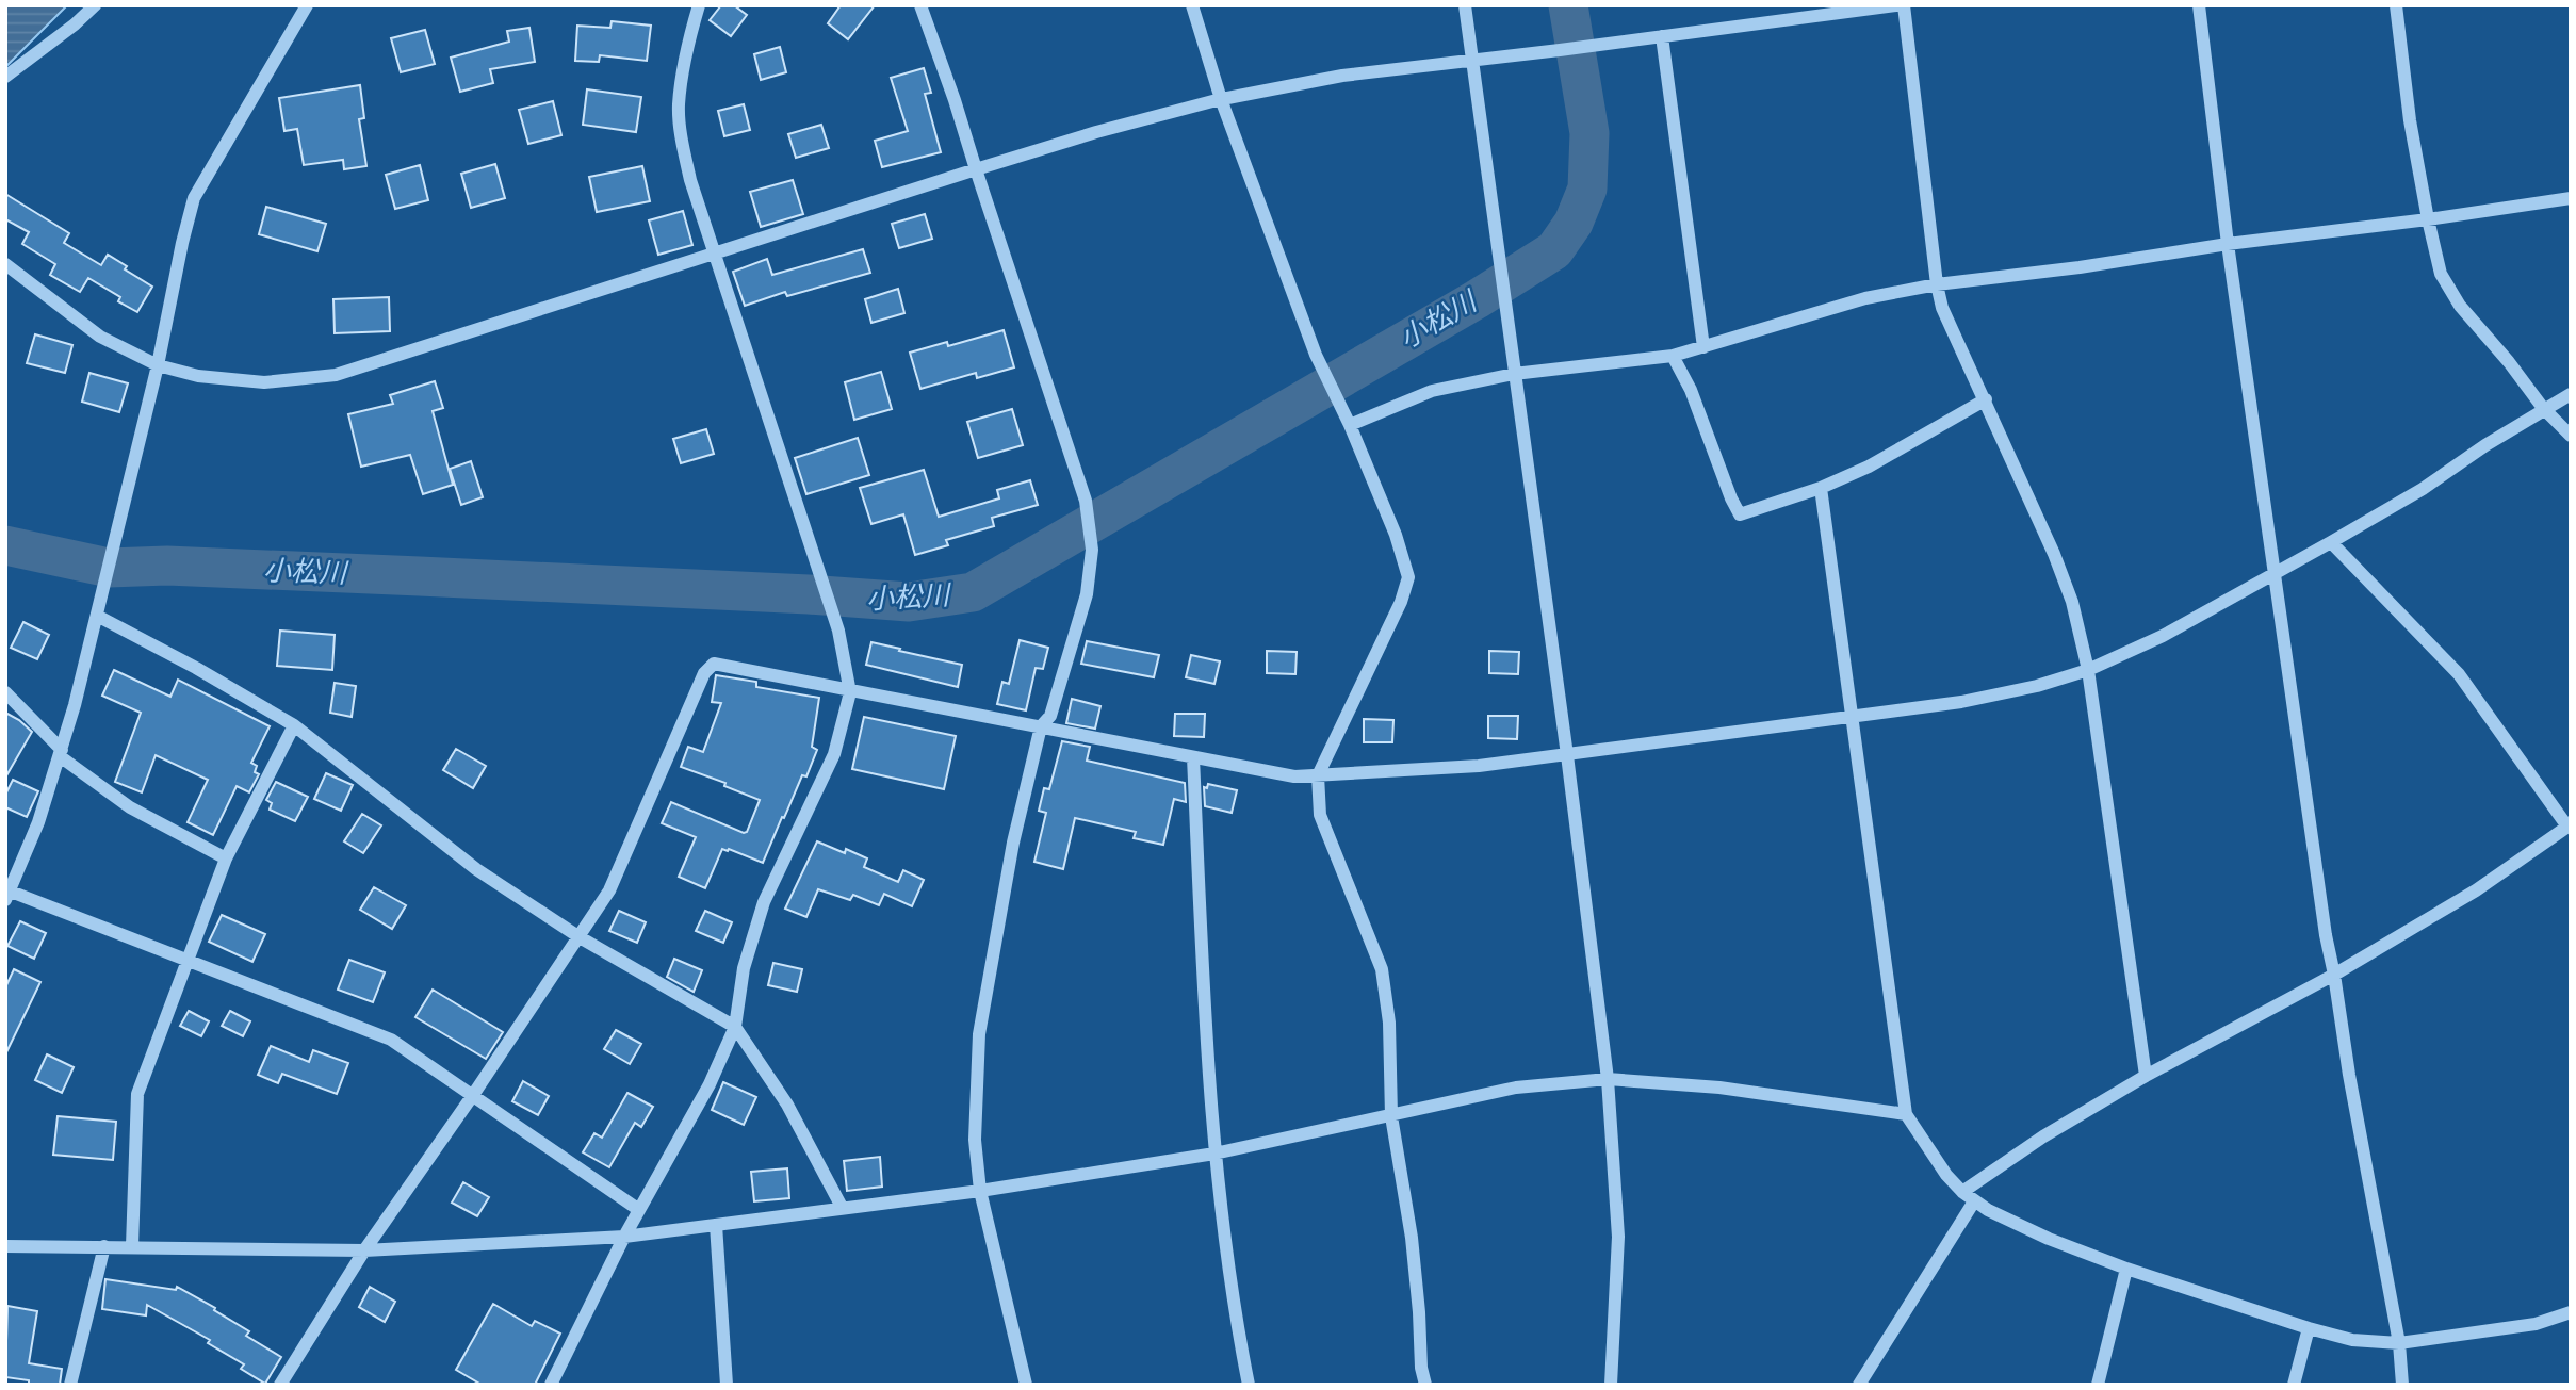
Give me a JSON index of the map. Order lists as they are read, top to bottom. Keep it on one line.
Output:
{"water":["小松川"]}
